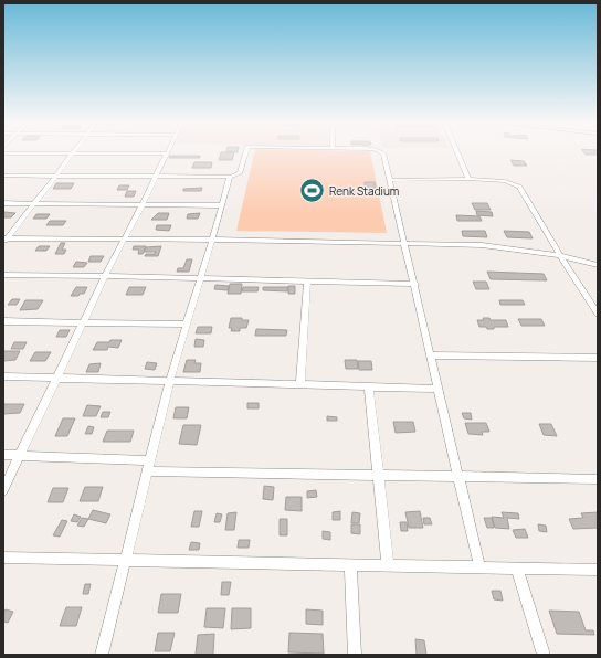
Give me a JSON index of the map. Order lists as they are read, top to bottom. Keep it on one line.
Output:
{"places":{"sports":["Renk Stadium"]}}
